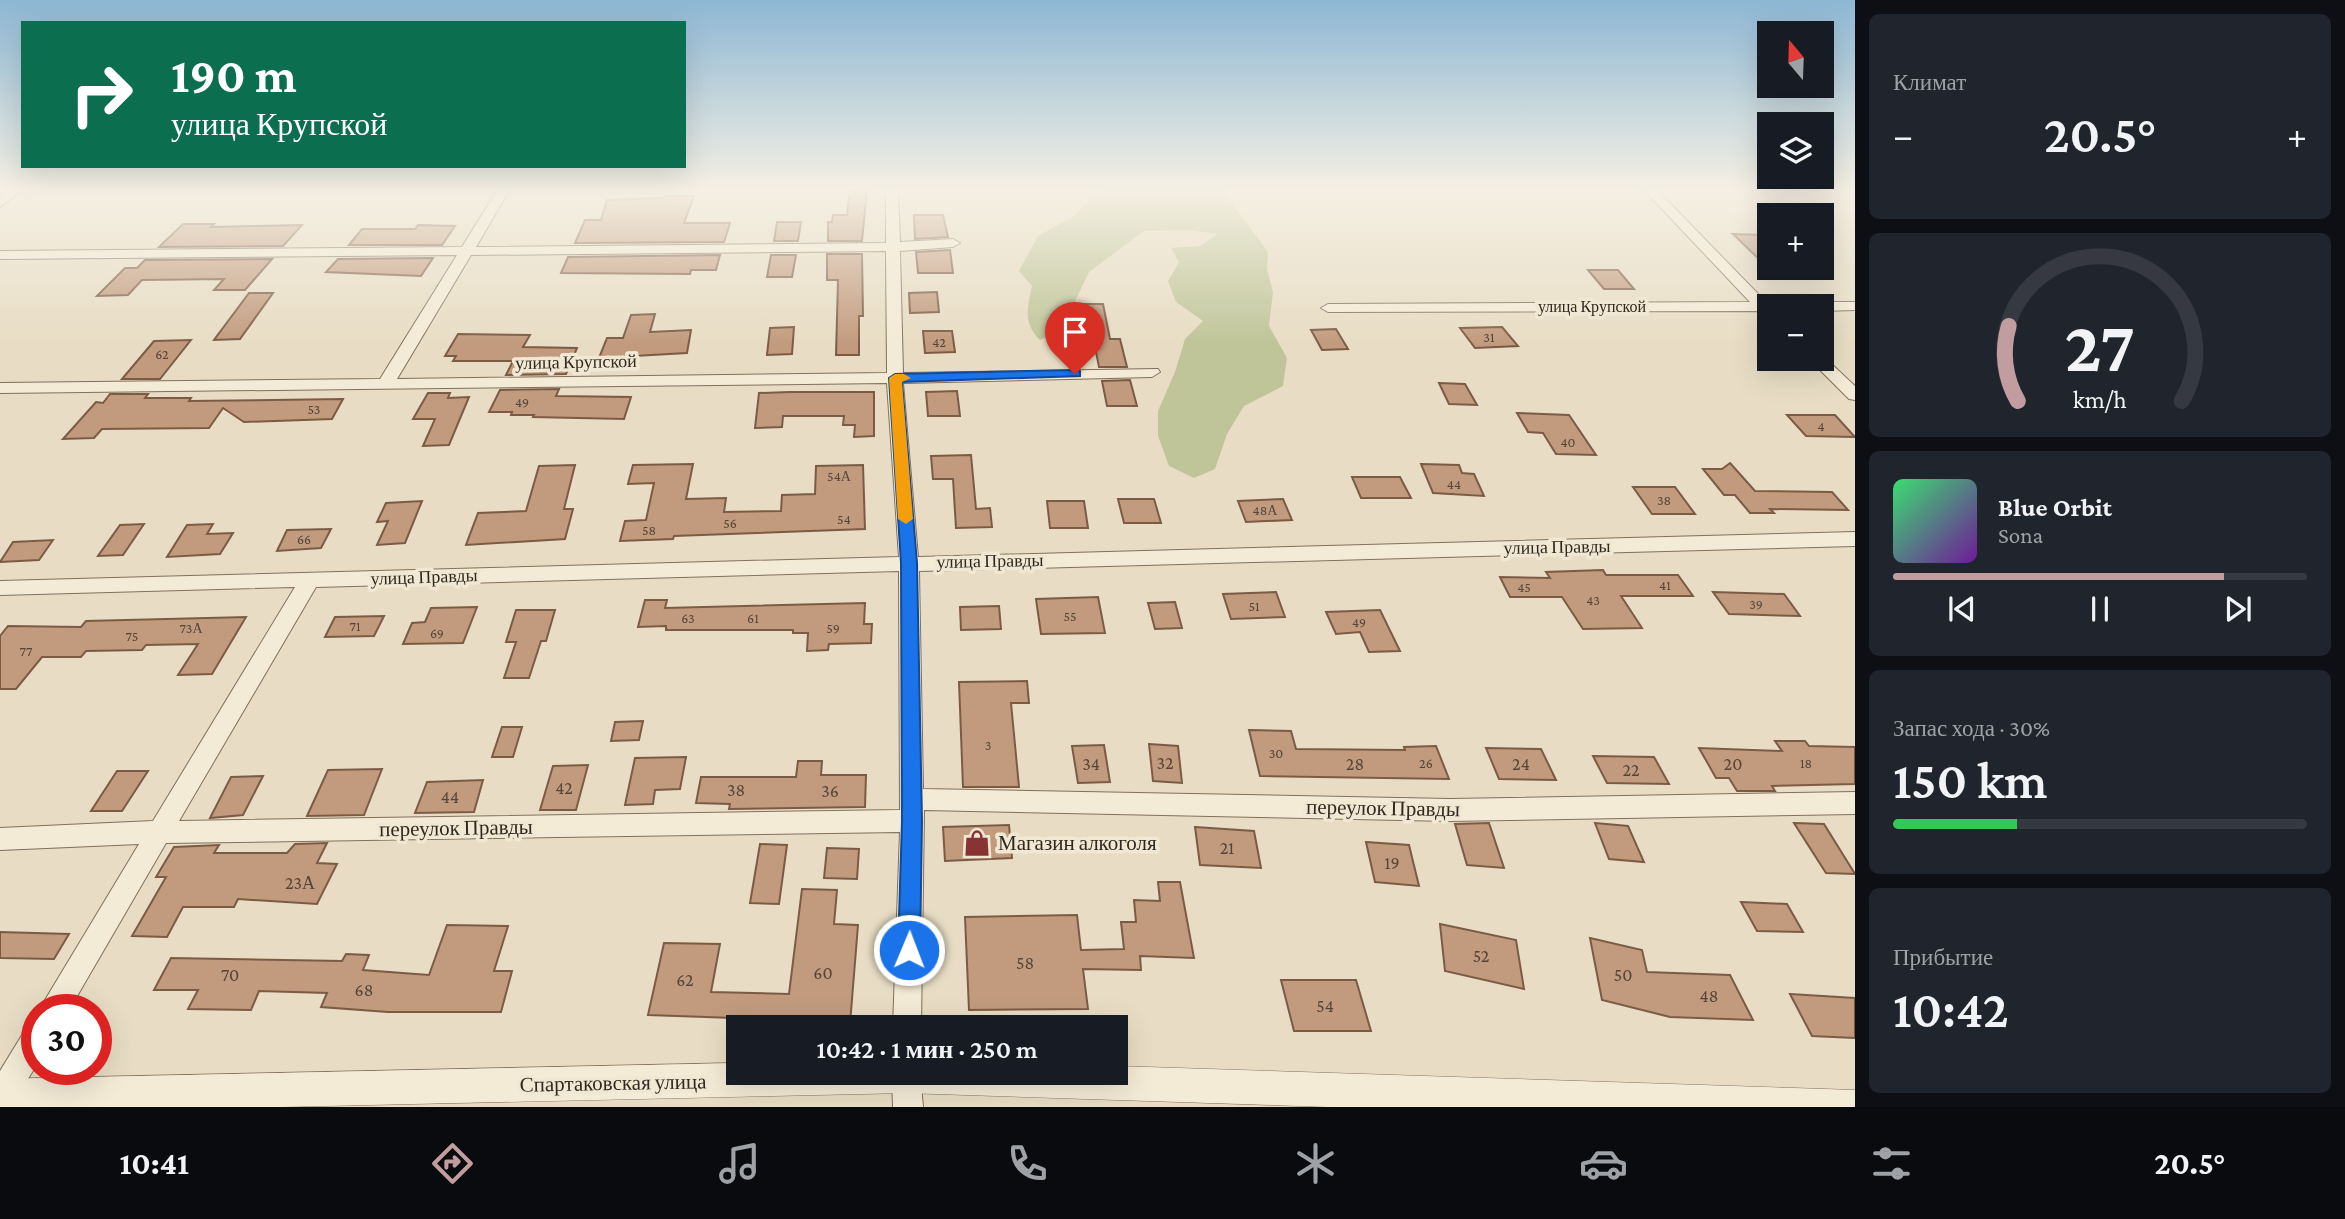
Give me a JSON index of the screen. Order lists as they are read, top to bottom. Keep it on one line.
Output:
{"streets":{"street":["улица Крупской","улица Правды","переулок Правды","Спартаковская улица"]},"places":{"shop":["Магазин алкоголя"]},"house_numbers":["31","42","62","49","53","4","40","54А","44","38","48А","54","56","58","66","41","45","43","39","51","55","63","61","49","71","73А","59","69","75","77","3","30","32","26","18","34","28","24","20","22","42","38","36","44","21","19","23А","52","58","60","70","50","62","68","48","54"],"north":"top","page":{"tile":["Климат",["Запас хода · 30%","150 km"],["Прибытие","10:42"]],"map_buttons":["+","−"],"turn":["190 m","улица Крупской"],"heat":["−","20.5°","+"],"song":["Blue Orbit","Sona"],"limit":"30","trip":"10:42 · 1 мин · 250 m","tabs":["10:41","20.5°"],"gauge":["27","km/h"]}}
